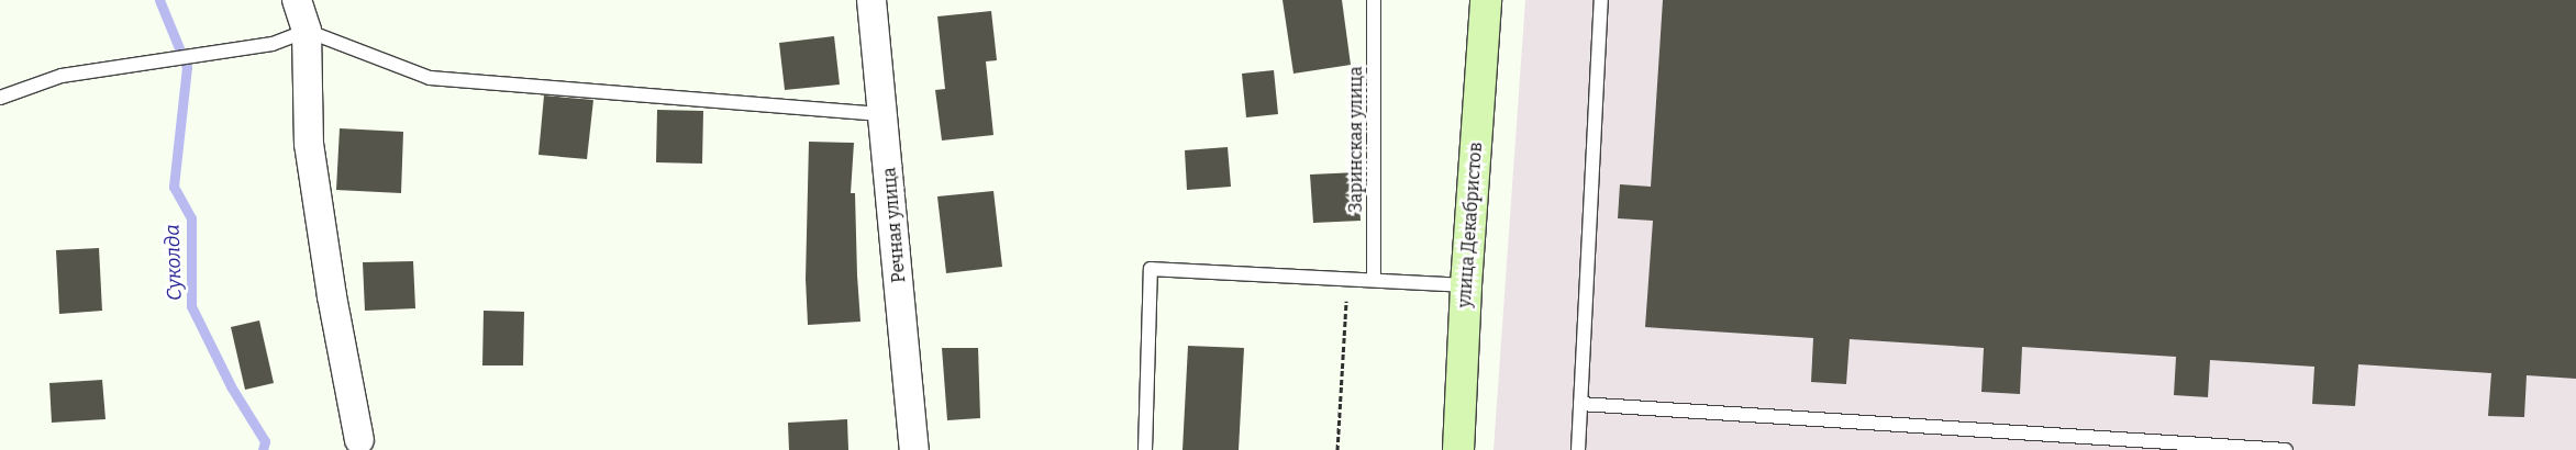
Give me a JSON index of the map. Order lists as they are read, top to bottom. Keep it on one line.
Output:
{"streets":{"street":["Речная улица","улица Декабристов"],"lane":["Заринская улица"]},"water":["Суколда"]}
